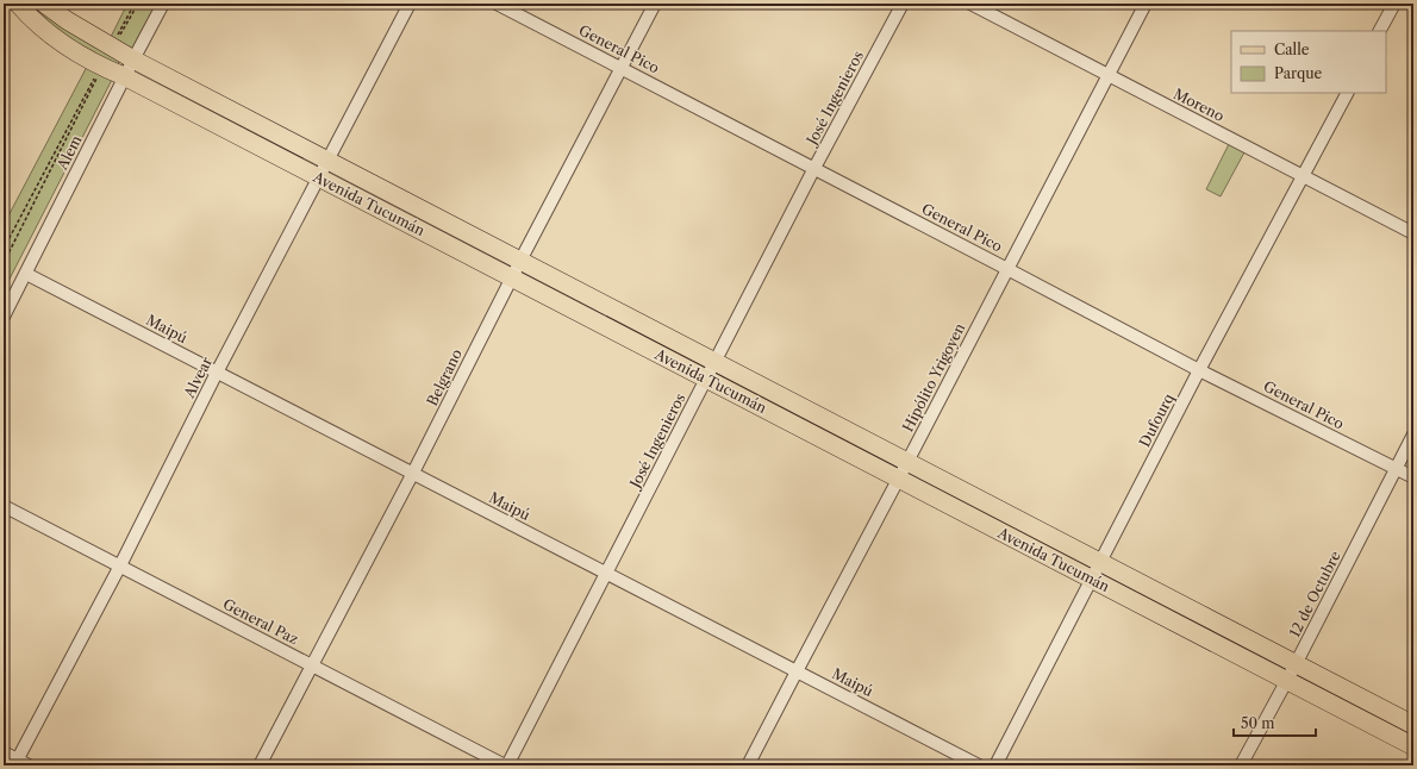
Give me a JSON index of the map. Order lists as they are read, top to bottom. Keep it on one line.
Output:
{"streets":{"main road":["Avenida Tucumán"],"street":["General Pico","José Ingenieros","Moreno","Alem","Maipú","Alvear","Belgrano","Hipólito Yrigoyen","Dufourq","12 de Octubre","General Paz"]},"crossings":[["General Pico","José Ingenieros"],["General Pico","Belgrano"],["General Pico","Hipólito Yrigoyen"],["General Pico","Dufourq"],["General Pico","12 de Octubre"],["José Ingenieros","Avenida Tucumán"],["José Ingenieros","Maipú"],["José Ingenieros","General Paz"],["Moreno","Hipólito Yrigoyen"],["Moreno","Dufourq"],["Alem","Avenida Tucumán"],["Alem","Maipú"],["Avenida Tucumán","Alvear"],["Avenida Tucumán","Belgrano"],["Avenida Tucumán","Hipólito Yrigoyen"],["Avenida Tucumán","Dufourq"],["Avenida Tucumán","12 de Octubre"],["Maipú","Alvear"],["Maipú","Belgrano"],["Maipú","Hipólito Yrigoyen"],["Alvear","General Paz"],["Belgrano","General Paz"]],"legend":["Calle","Parque"],"scale_bar":"50 m"}
